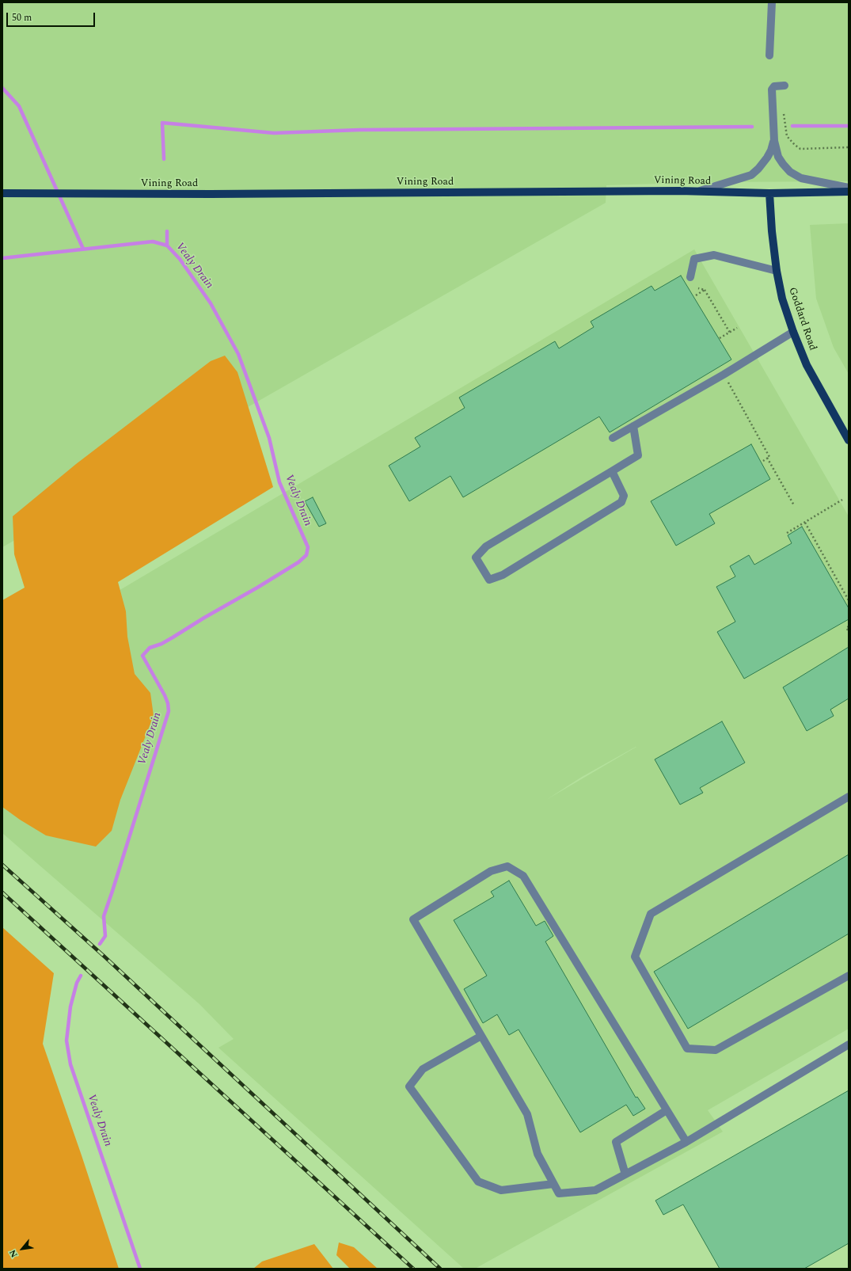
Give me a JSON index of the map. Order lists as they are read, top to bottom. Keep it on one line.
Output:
{"streets":{"main road":["Vining Road","Goddard Road"]},"crossings":[["Vining Road","Goddard Road"]],"water":["Vealy Drain"],"scale_bar":"50 m","north":"bottom left"}
